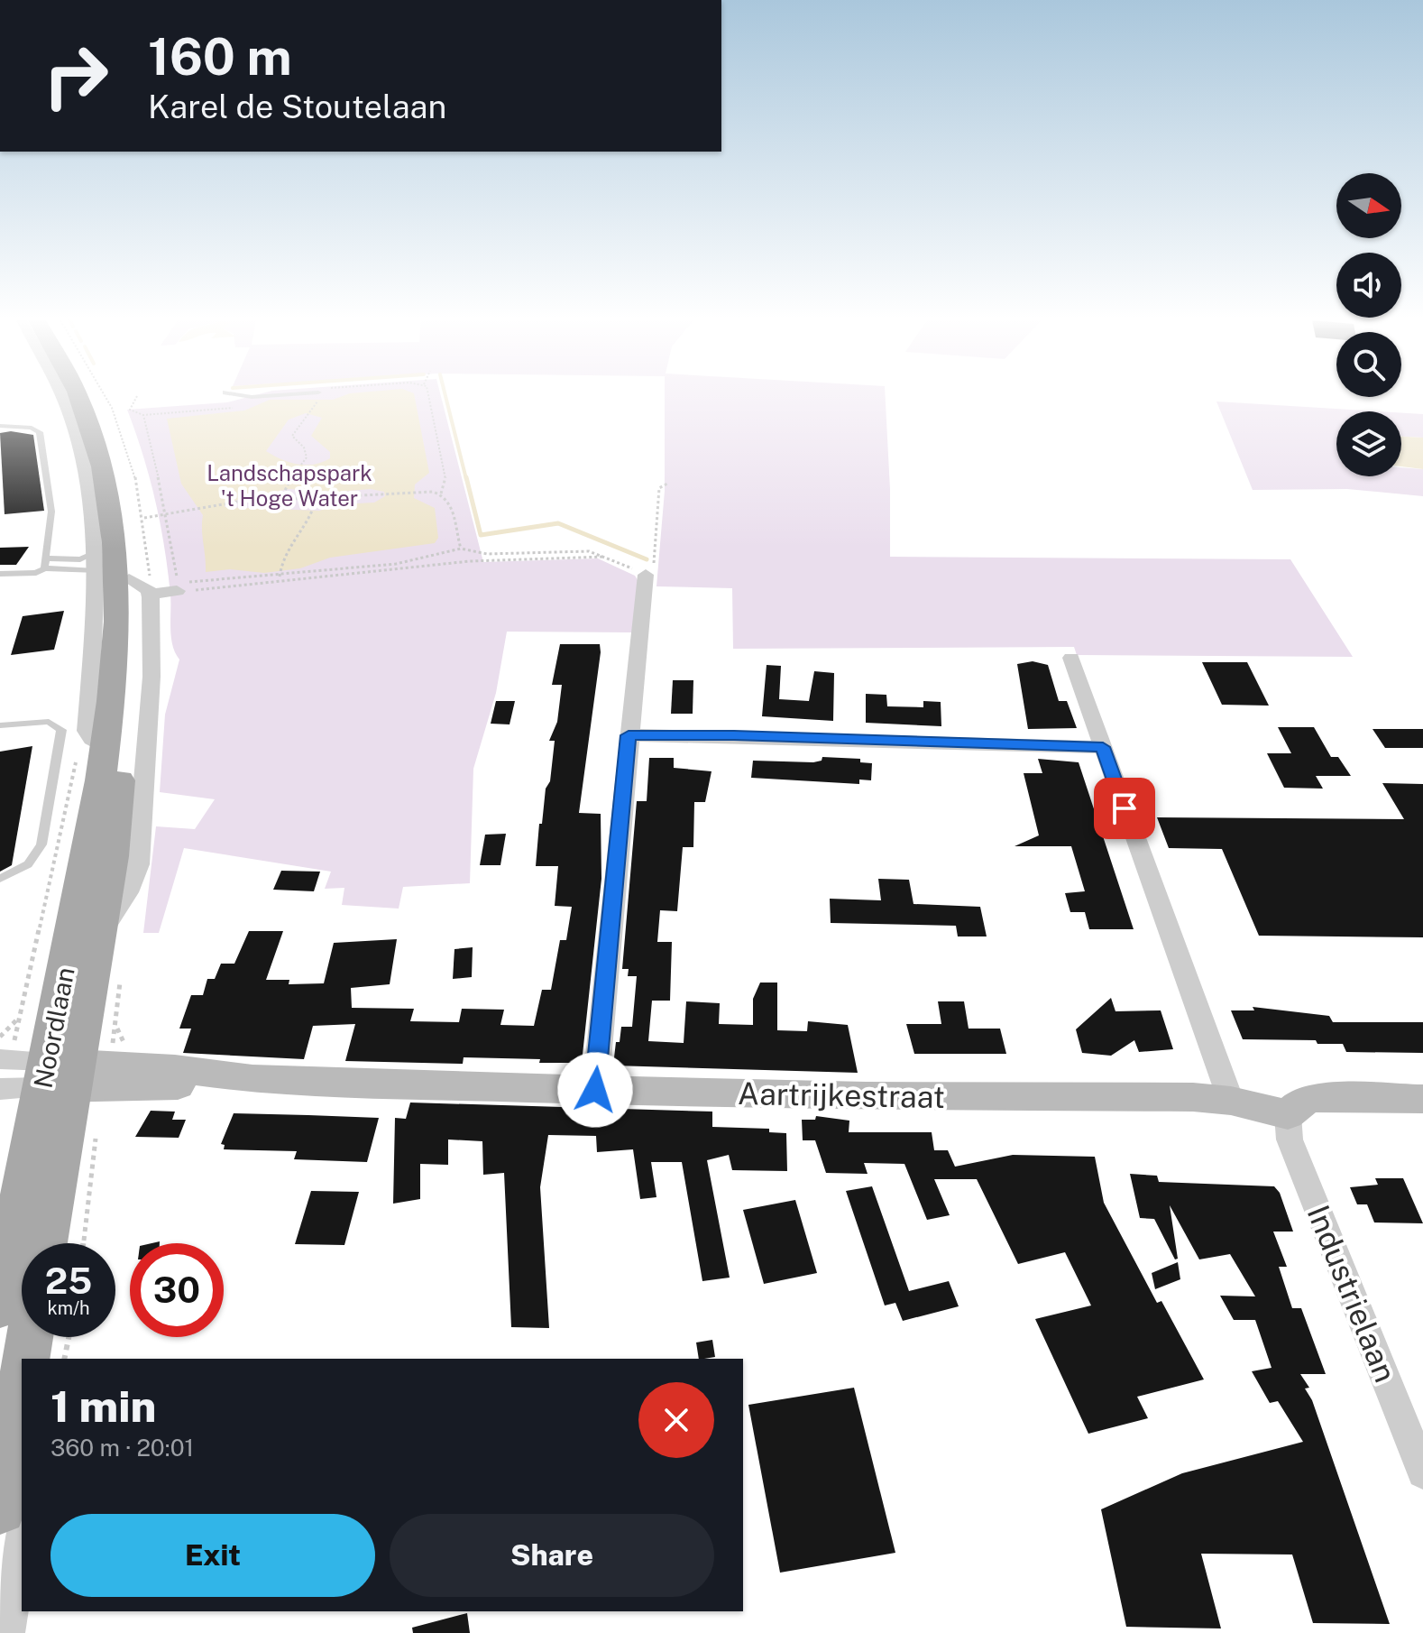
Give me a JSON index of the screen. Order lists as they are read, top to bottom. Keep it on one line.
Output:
{"streets":{"main road":["Noordlaan"],"street":["Aartrijkestraat","Industrielaan"]},"crossings":[["Noordlaan","Aartrijkestraat"],["Aartrijkestraat","Industrielaan"]],"parks":["Landschapspark 't Hoge Water"],"north":"right","page":{"turn":["160 m","Karel de Stoutelaan"],"speed":"25 km/h","limit":"30","heading":["1 min","360 m · 20:01"],"buttons":["Exit","Share"]}}
